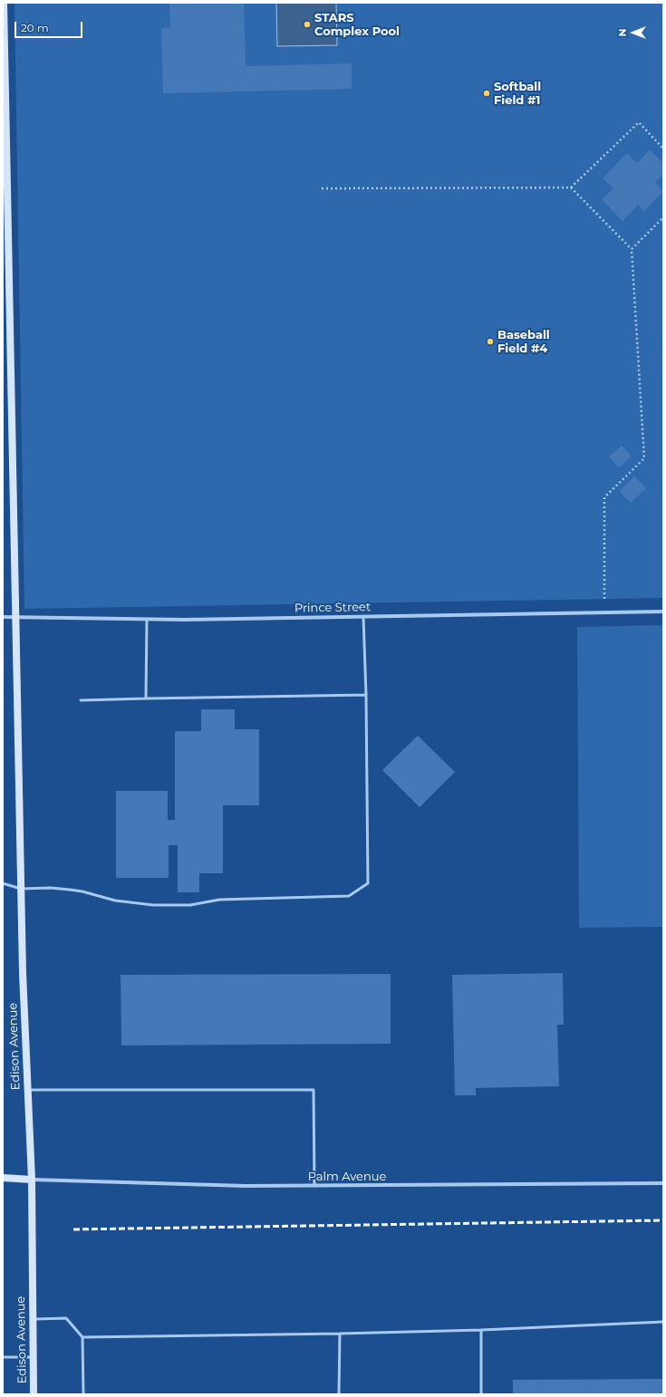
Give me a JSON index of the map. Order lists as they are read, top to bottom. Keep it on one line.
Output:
{"streets":{"street":["Prince Street","Edison Avenue","Palm Avenue"]},"crossings":[["Prince Street","Edison Avenue"],["Edison Avenue","Palm Avenue"]],"places":["STARS Complex Pool","Softball Field #1","Baseball Field #4"],"scale_bar":"20 m","north":"left"}
